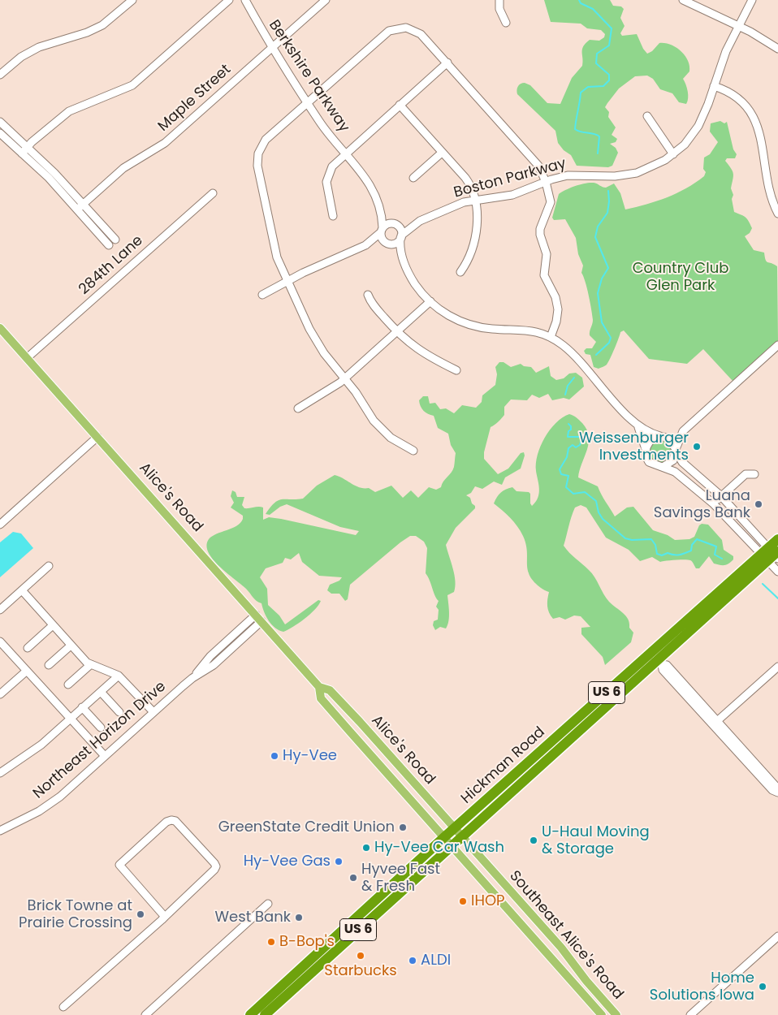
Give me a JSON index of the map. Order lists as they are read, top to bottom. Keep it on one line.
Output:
{"streets":{"highway":["US 6","Hickman Road"],"main road":["Alice's Road","Southeast Alice's Road"],"street":["Berkshire Parkway","Maple Street","Boston Parkway","284th Lane","Northeast Horizon Drive"]},"crossings":[["Berkshire Parkway","Maple Street"],["Berkshire Parkway","Boston Parkway"],["284th Lane","Alice's Road"],["Alice's Road","Northeast Horizon Drive"],["Alice's Road","Hickman Road"],["Alice's Road","Southeast Alice's Road"],["Hickman Road","Southeast Alice's Road"]],"parks":["Country Club Glen Park"],"places":["Weissenburger Investments","Luana Savings Bank","Hy-Vee","GreenState Credit Union","U-Haul Moving & Storage","Hy-Vee Car Wash","Hy-Vee Gas","Hyvee Fast & Fresh","IHOP","Brick Towne at Prairie Crossing","West Bank","B-Bop's","Starbucks","ALDI","Home Solutions Iowa"]}
